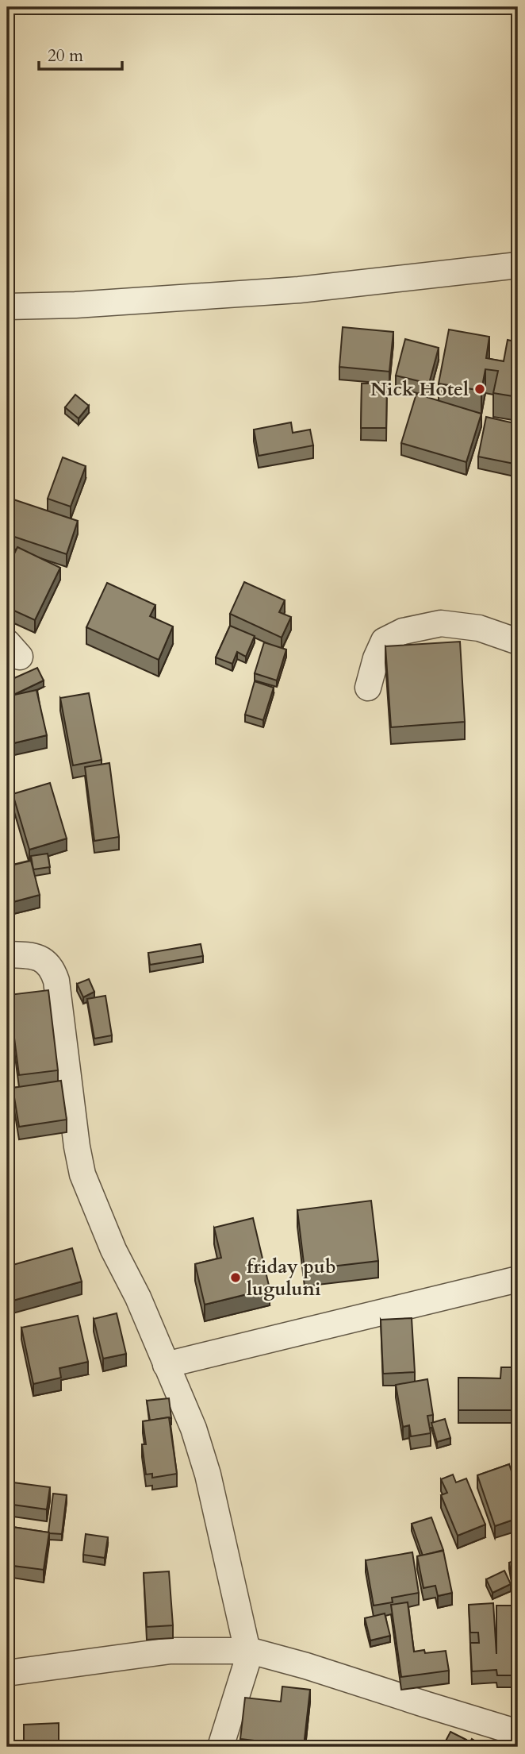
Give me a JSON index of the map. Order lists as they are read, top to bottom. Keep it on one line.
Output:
{"places":["Nick Hotel","friday pub luguluni"],"scale_bar":"20 m"}
